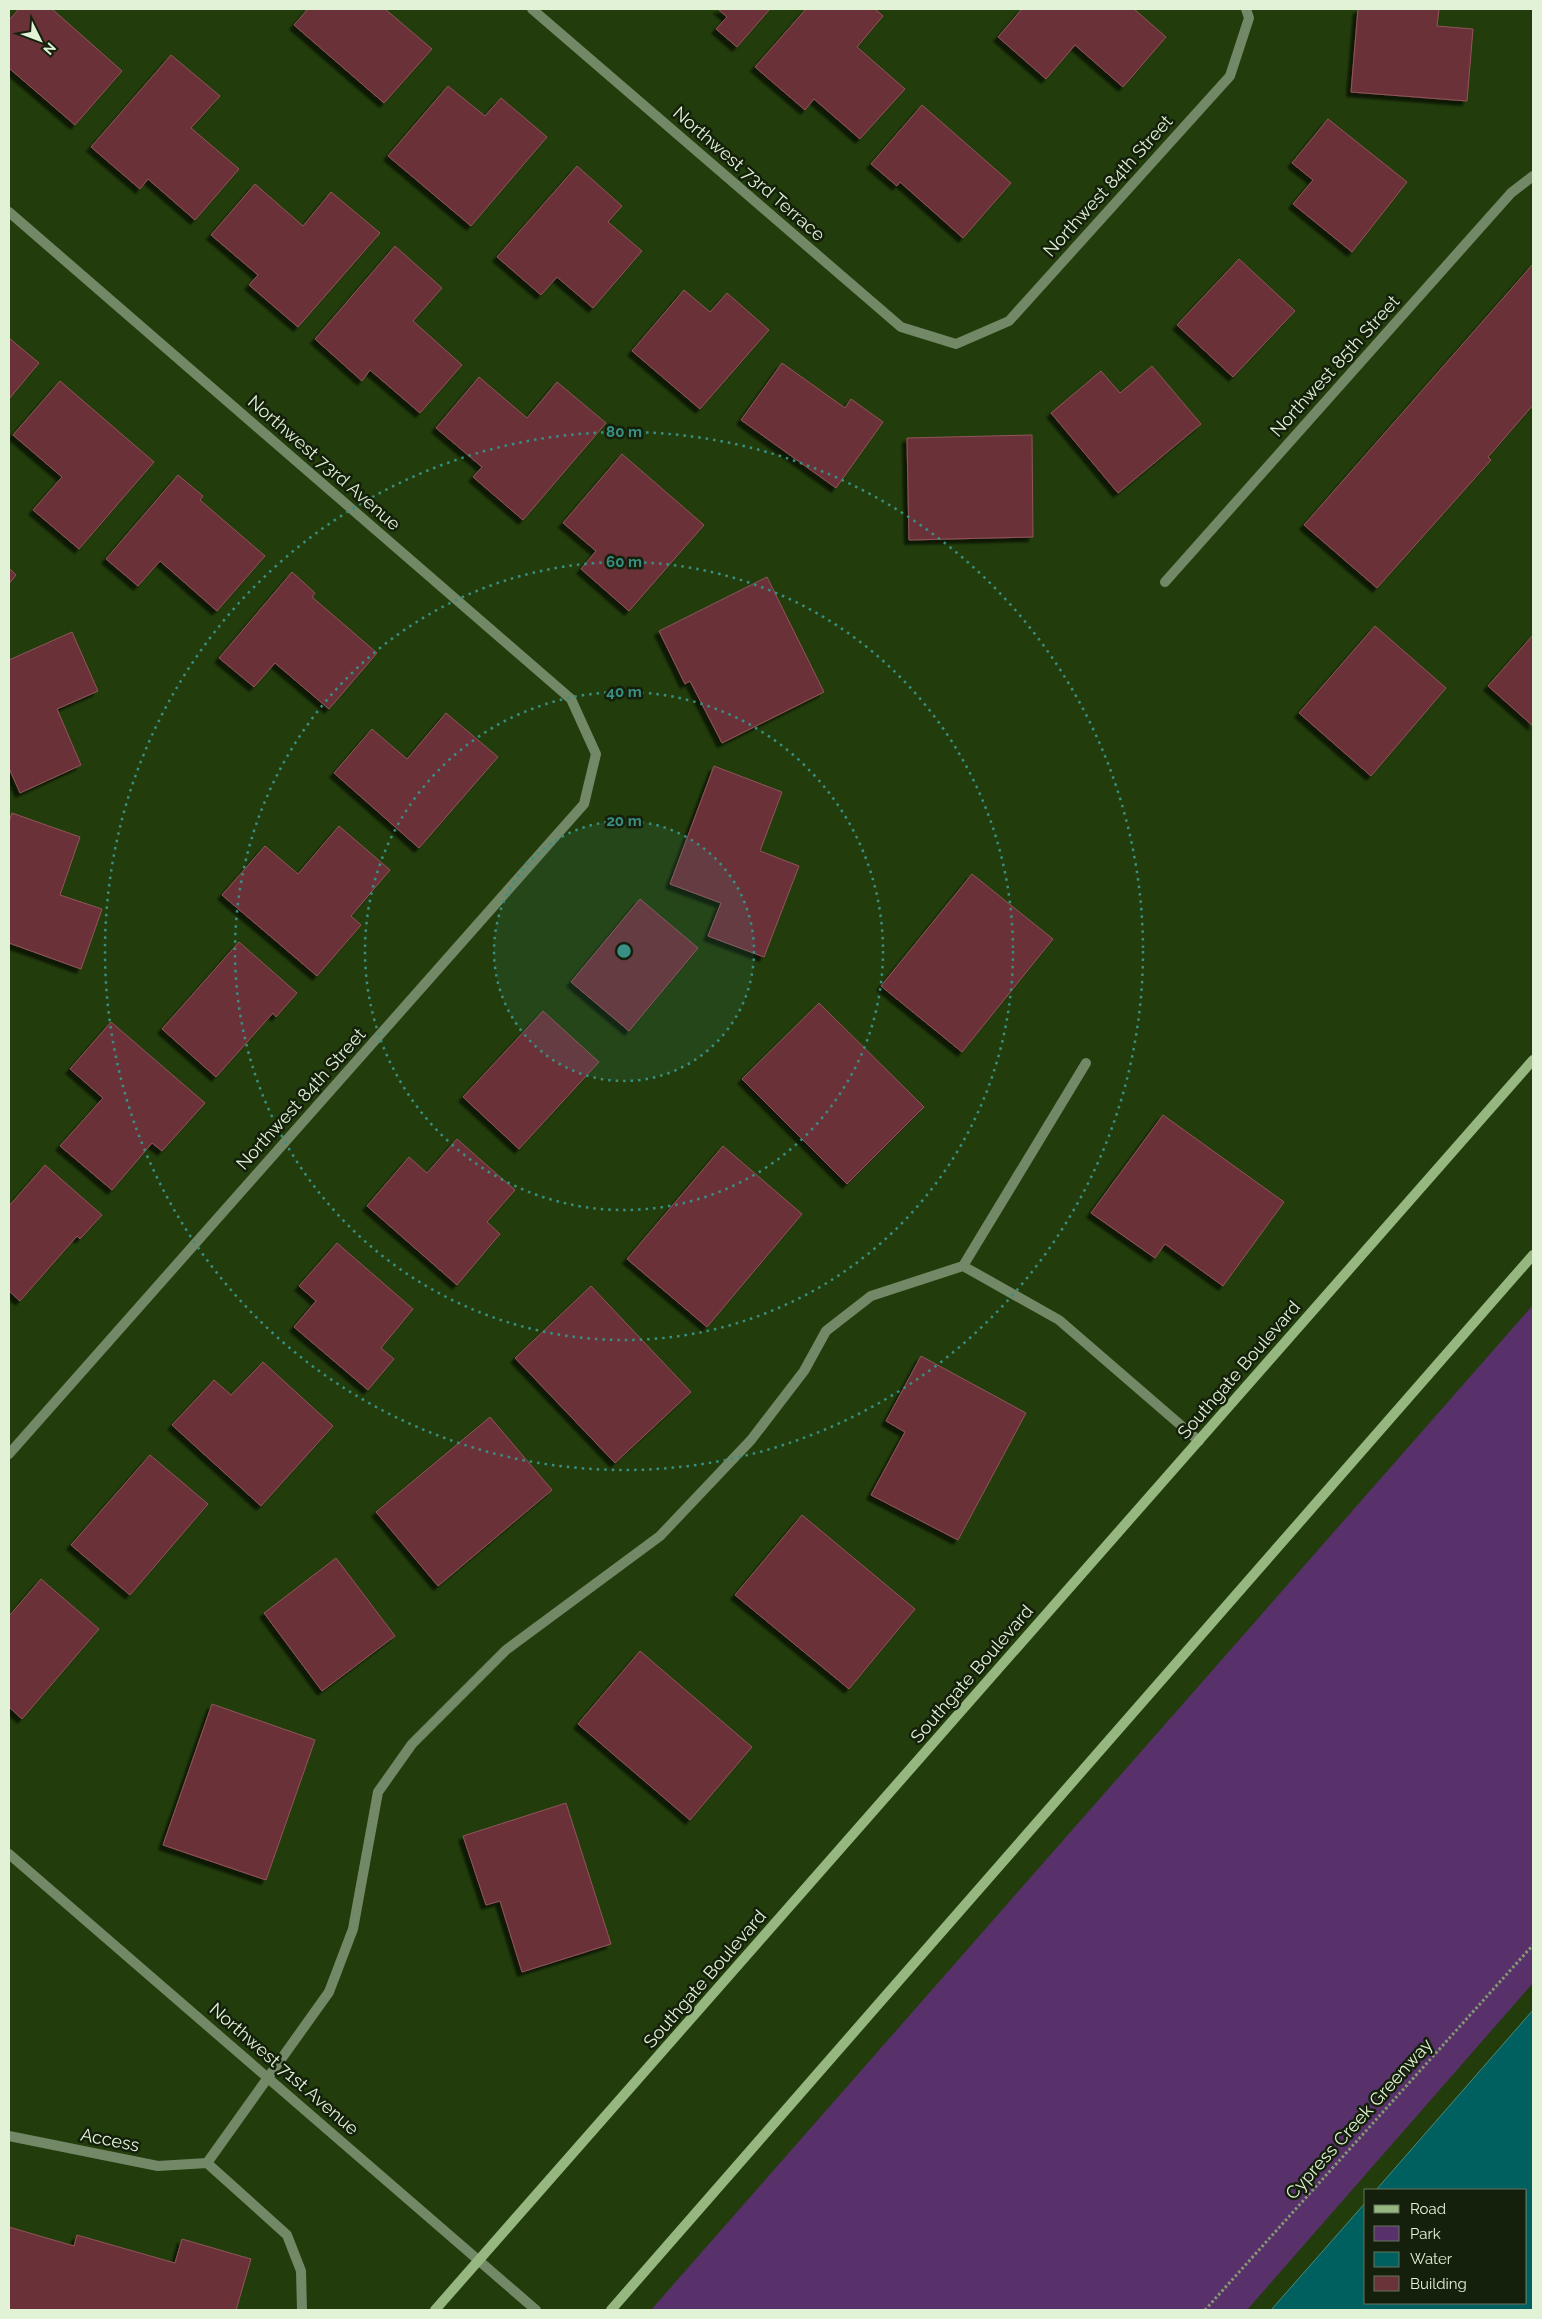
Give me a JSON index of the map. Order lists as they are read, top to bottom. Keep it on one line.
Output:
{"streets":{"main road":["Southgate Boulevard"],"street":["Northwest 73rd Terrace","Northwest 84th Street","Northwest 85th Street","Northwest 73rd Avenue","Northwest 71st Avenue","Access"],"path":["Cypress Creek Greenway"]},"crossings":[["Northwest 73rd Terrace","Northwest 84th Street"],["Northwest 84th Street","Northwest 73rd Avenue"],["Southgate Boulevard","Northwest 71st Avenue"]],"legend":["Road","Park","Water","Building"],"north":"bottom right","rings":["80 m","60 m","40 m","20 m"]}
